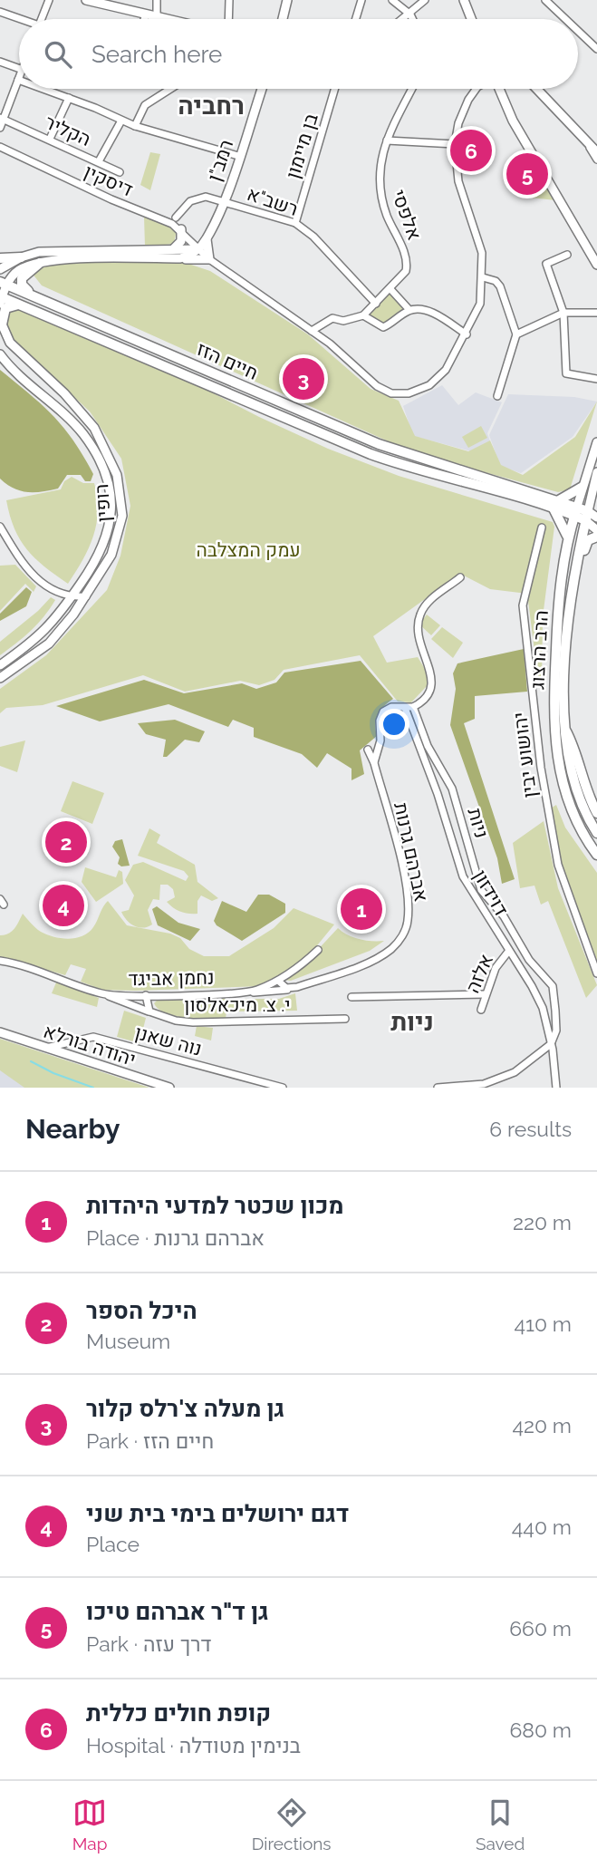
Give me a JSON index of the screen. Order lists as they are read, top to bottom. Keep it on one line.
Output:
{"streets":{"main road":["חיים הזז","הרב הרצוג"],"street":["הקליר","בן מיימון","רמב\"ן","דיסקין","רשב\"א","אלפסי","רופין","יהושוע יבין","ניות","אברהם גרנות","דוידזון","אלזה","נחמן אביגד","י. צ. מיכאלסון","נוה שאנן","יהודה בורלא"]},"crossings":[["בן מיימון","רשב\"א"],["רמב\"ן","דיסקין"],["רמב\"ן","רשב\"א"],["רשב\"א","אלפסי"],["חיים הזז","הרב הרצוג"],["ניות","דוידזון"],["אברהם גרנות","נחמן אביגד"],["דוידזון","אלזה"],["נחמן אביגד","י. צ. מיכאלסון"],["נוה שאנן","יהודה בורלא"]],"districts":["רחביה","ניות"],"parks":["עמק המצלבה"],"page":{"search":"Search here","pins":["6","5","3","2","4","1"],"heading":["Nearby","6 results"],"list":[{"mark":"1","name":"מכון שכטר למדעי היהדות","note":"Place · אברהם גרנות","value":"220 m"},{"mark":"2","name":"היכל הספר","note":"Museum","value":"410 m"},{"mark":"3","name":"גן מעלה צ'רלס קלור","note":"Park · חיים הזז","value":"420 m"},{"mark":"4","name":"דגם ירושלים בימי בית שני","note":"Place","value":"440 m"},{"mark":"5","name":"גן ד\"ר אברהם טיכו","note":"Park · דרך עזה","value":"660 m"},{"mark":"6","name":"קופת חולים כללית","note":"Hospital · בנימין מטודלה","value":"680 m"}],"nav":["Map","Directions","Saved"]}}
